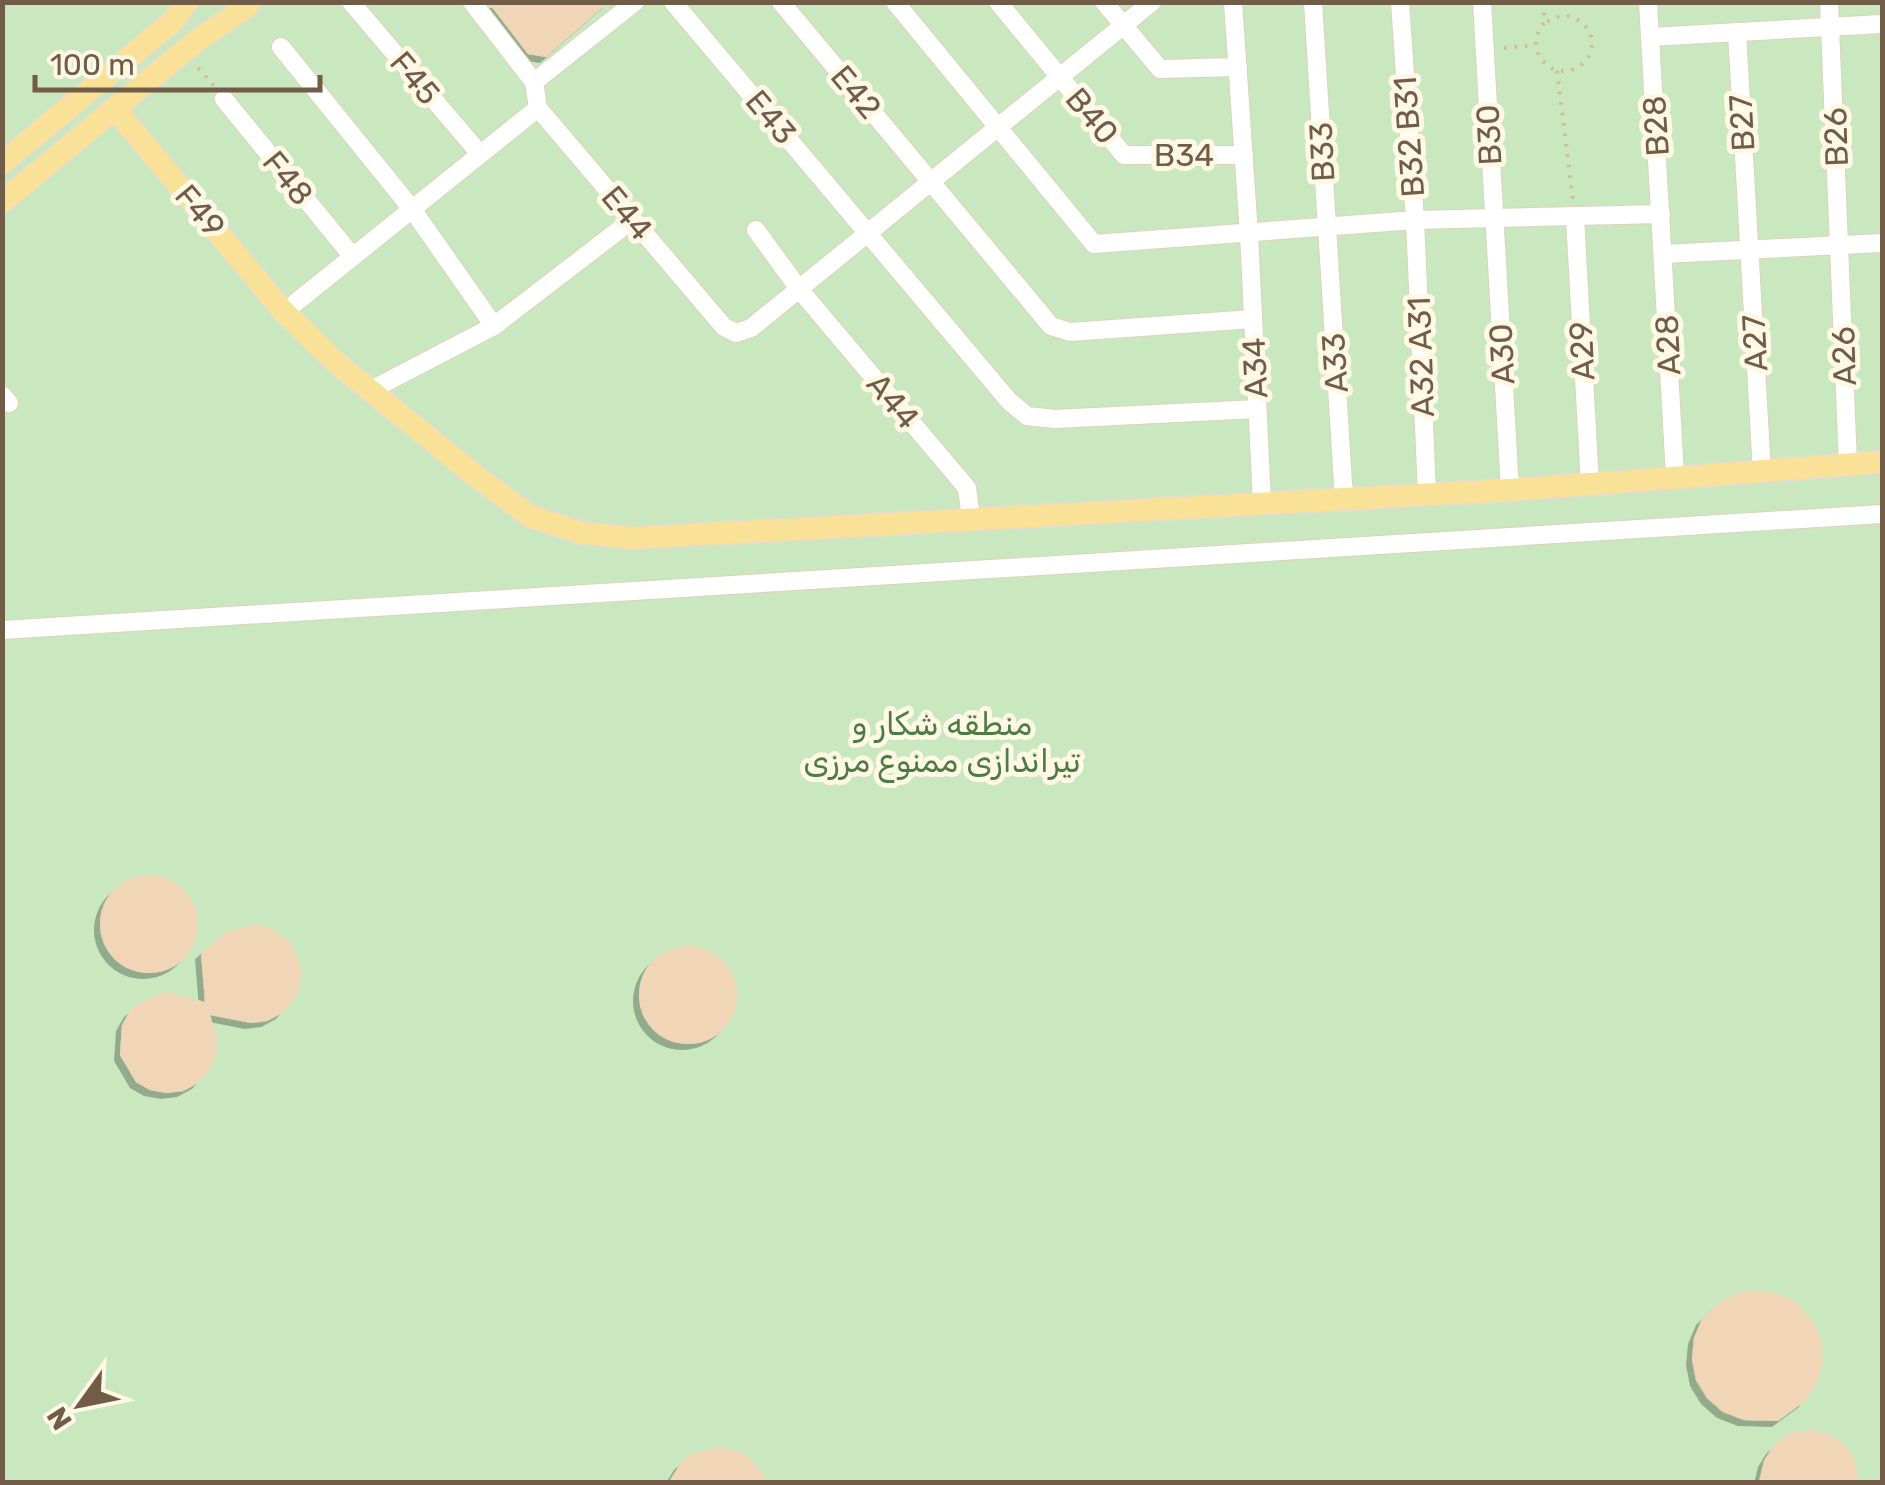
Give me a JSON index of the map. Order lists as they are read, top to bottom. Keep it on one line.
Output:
{"streets":{"main road":["F49"],"street":["F45","E42","B40","E43","B27","B28","B30","B32 B31","B26","B33","B34","F48","E44","A27","A28","A29","A30","A26","A32 A31","A33","A34","A44"]},"crossings":[["E42","A34"],["B40","B34"],["E43","A34"],["B27","A27"],["B28","A28"],["B30","A30"],["B32 B31","A32 A31"],["B26","A26"],["B33","A33"],["B34","A34"],["F49","A27"],["F49","A28"],["F49","A29"],["F49","A30"],["F49","A26"],["F49","A32 A31"],["F49","A33"],["F49","A34"],["F49","A44"],["E44","A44"]],"parks":["منطقه شکار و تیراندازی ممنوع مرزی"],"scale_bar":"100 m","north":"bottom left"}
